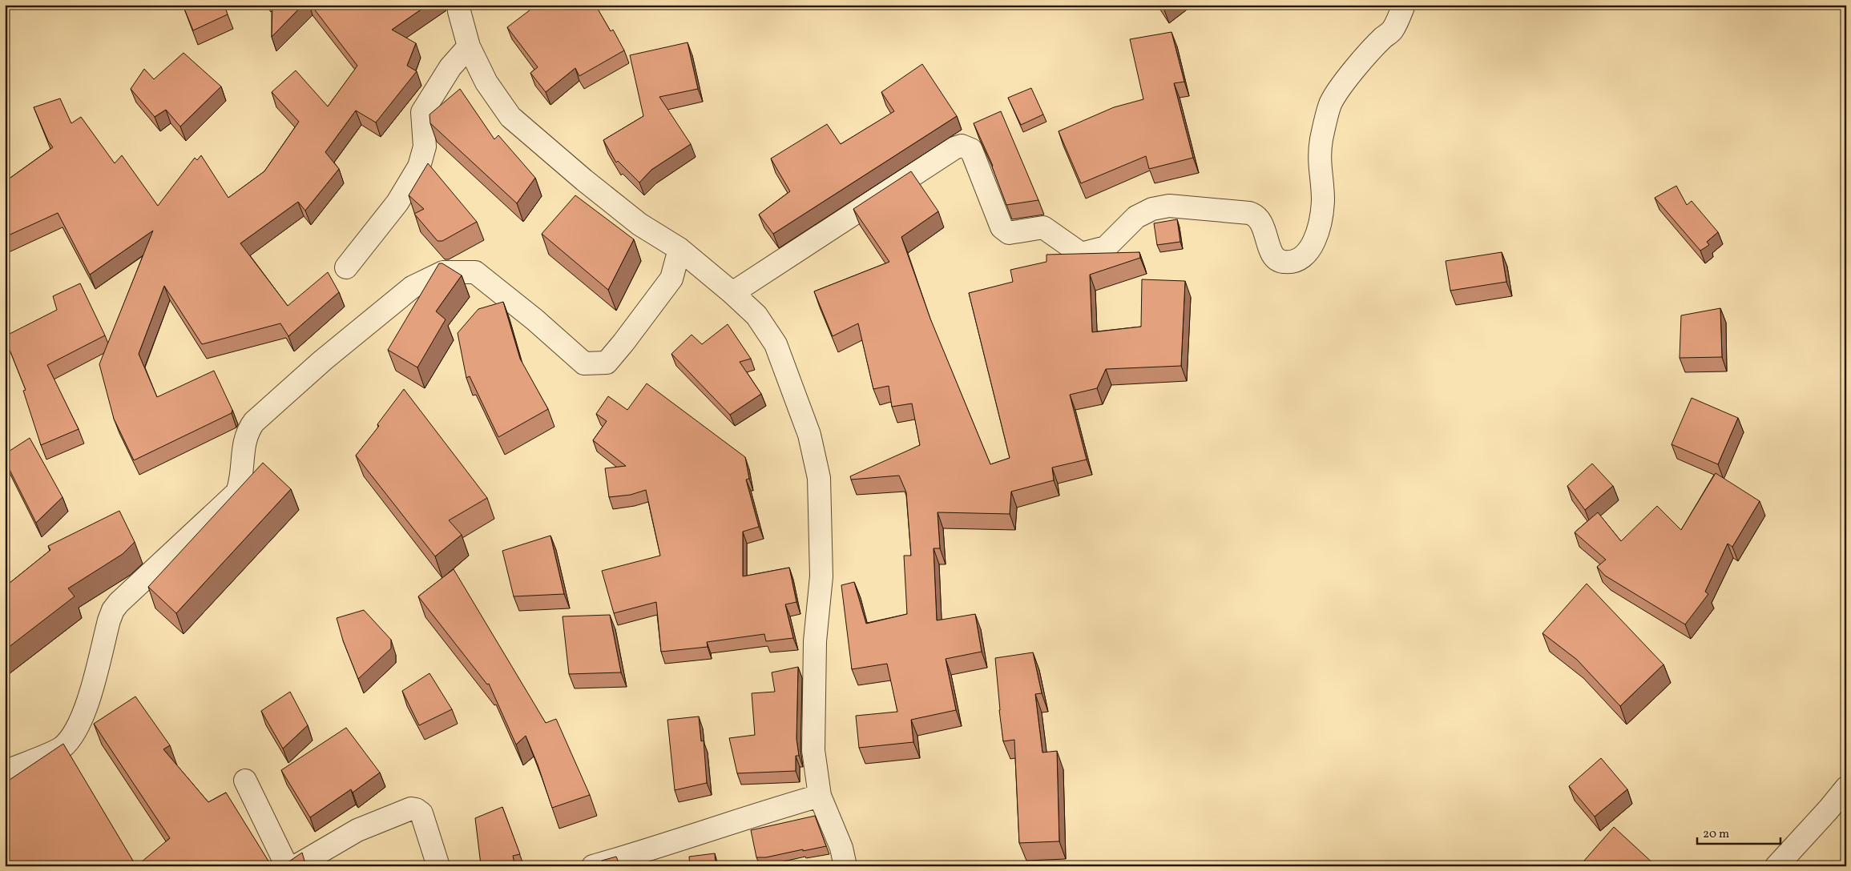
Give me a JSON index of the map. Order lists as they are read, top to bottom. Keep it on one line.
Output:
{"scale_bar":"20 m"}
